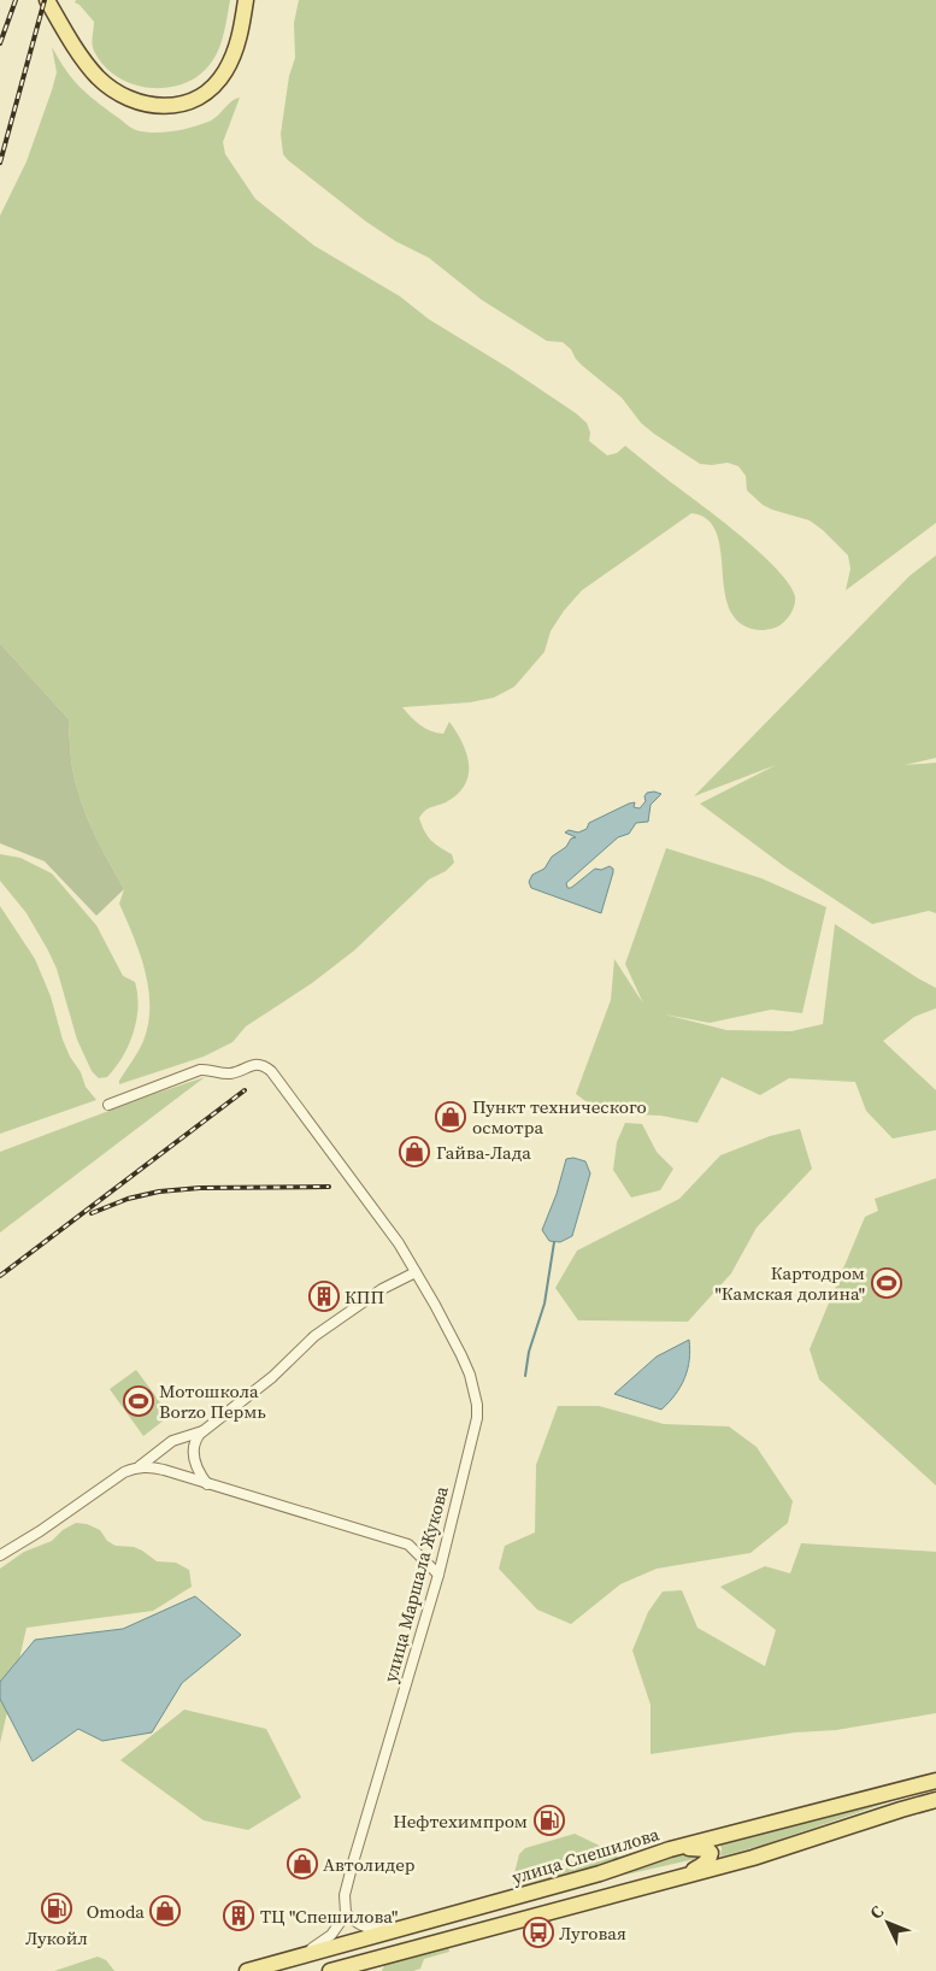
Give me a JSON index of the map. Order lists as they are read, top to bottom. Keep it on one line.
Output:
{"streets":{"main road":["улица Спешилова"],"street":["улица Маршала Жукова"]},"places":{"shop":["Пункт технического осмотра","Гайва-Лада","Автолидер","Omoda"],"sports":["Картодром \"Камская долина\"","Мотошкола Borzo Пермь"],"building":["КПП","ТЦ \"Спешилова\""],"fuel station":["Нефтехимпром","Лукойл"],"bus stop":["Луговая"]},"north":"top left"}
